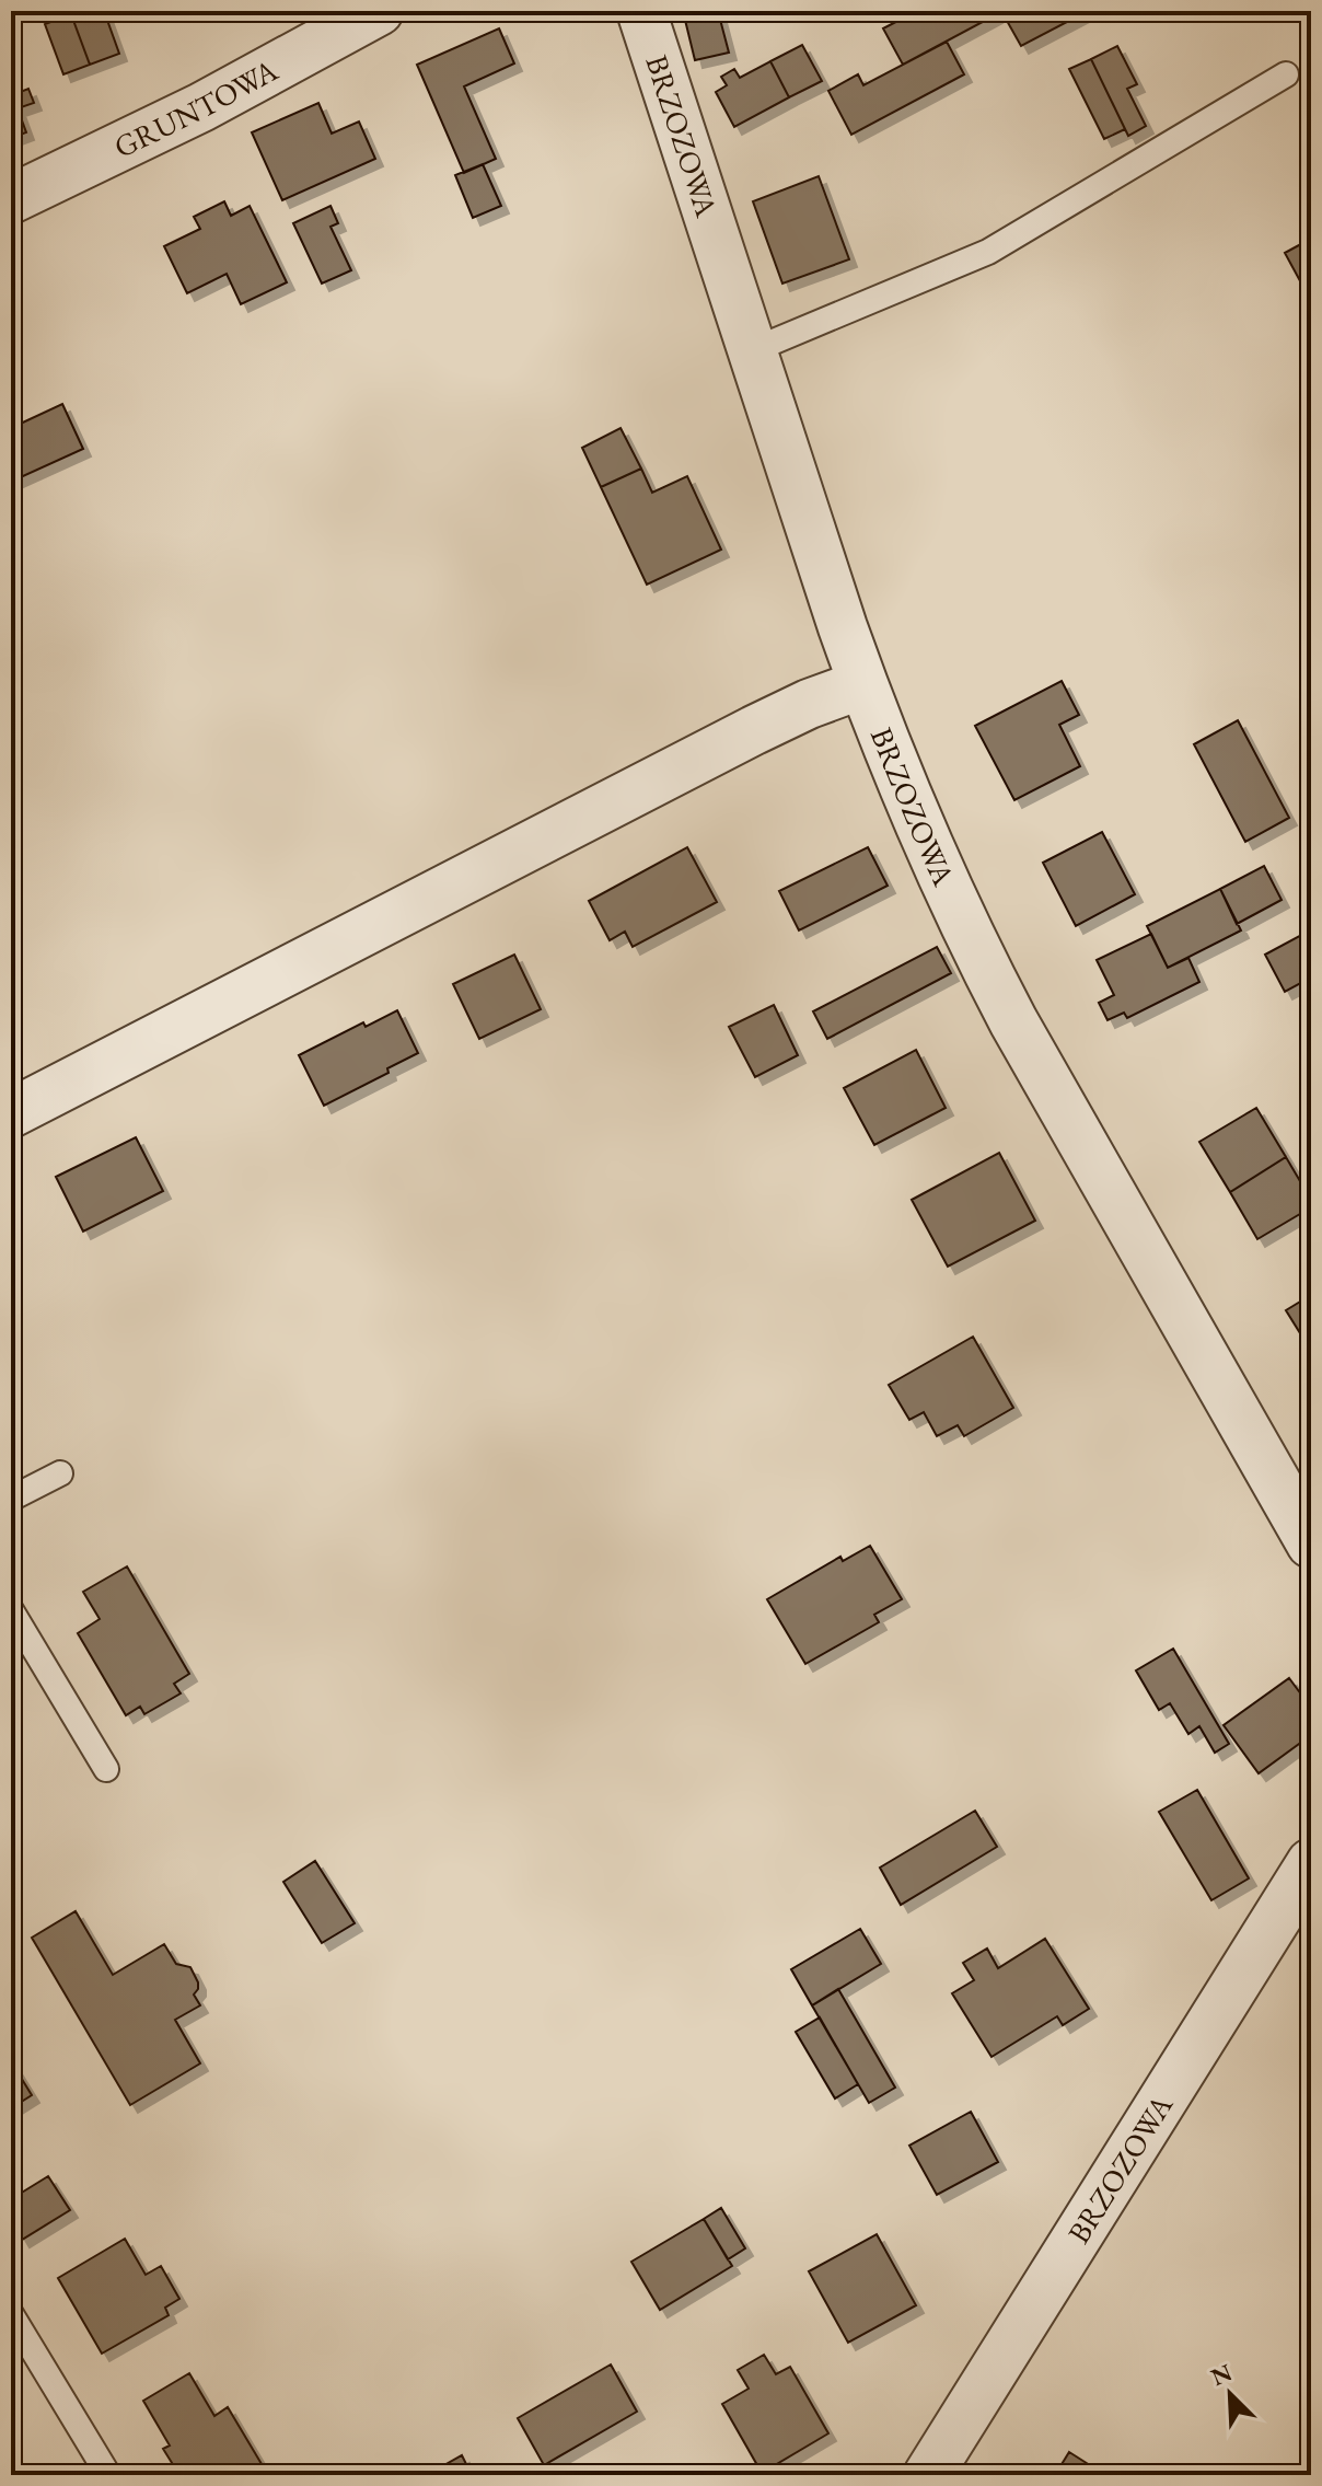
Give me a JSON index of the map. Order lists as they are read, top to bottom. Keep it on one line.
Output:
{"streets":{"street":["GRUNTOWA","BRZOZOWA"]},"north":"top left"}
